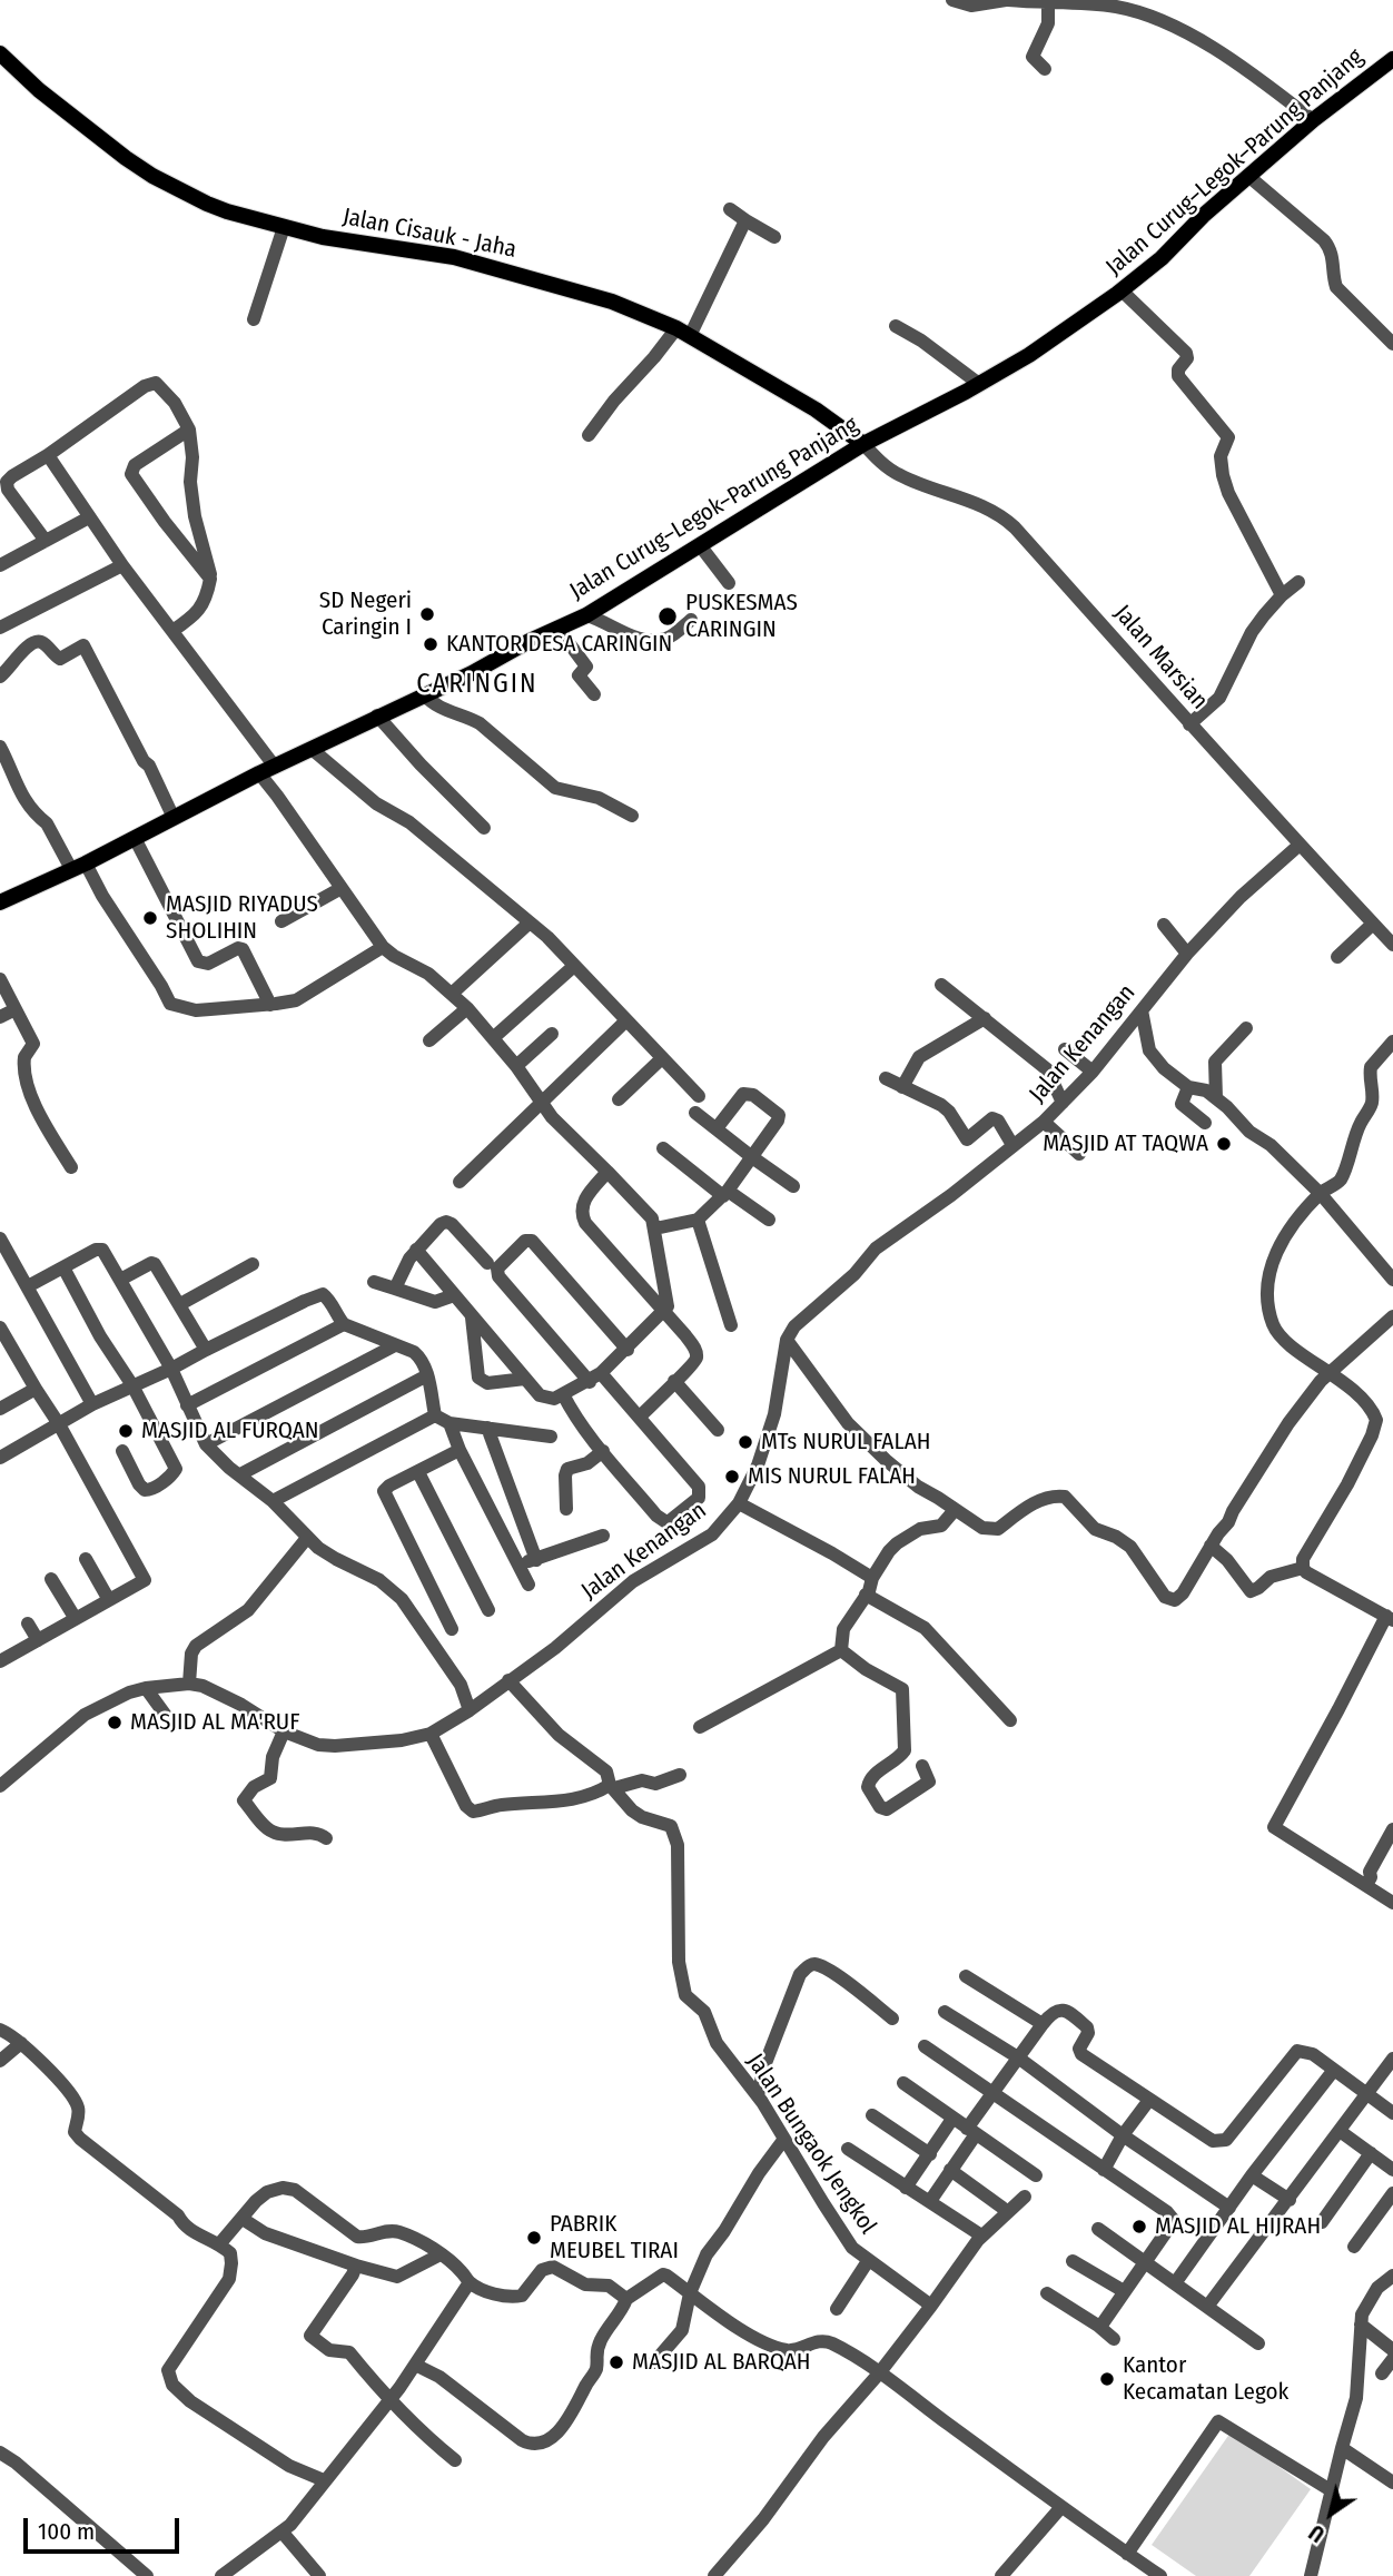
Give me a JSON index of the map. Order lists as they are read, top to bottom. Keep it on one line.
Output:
{"streets":{"main road":["Jalan Curug–Legok–Parung Panjang","Jalan Cisauk - Jaha"],"street":["Jalan Marsian","Jalan Kenangan","Jalan Bungaok Jengkol"]},"crossings":[["Jalan Curug–Legok–Parung Panjang","Jalan Cisauk - Jaha"],["Jalan Curug–Legok–Parung Panjang","Jalan Marsian"],["Jalan Cisauk - Jaha","Jalan Marsian"],["Jalan Marsian","Jalan Kenangan"],["Jalan Kenangan","Jalan Bungaok Jengkol"]],"districts":["CARINGIN"],"places":["SD Negeri Caringin I","PUSKESMAS CARINGIN","KANTOR DESA CARINGIN","MASJID RIYADUS SHOLIHIN","MASJID AT TAQWA","MASJID AL FURQAN","MTs NURUL FALAH","MIS NURUL FALAH","MASJID AL MA'RUF","MASJID AL HIJRAH","PABRIK MEUBEL TIRAI","MASJID AL BARQAH","Kantor Kecamatan Legok"],"scale_bar":"100 m","north":"bottom left"}
